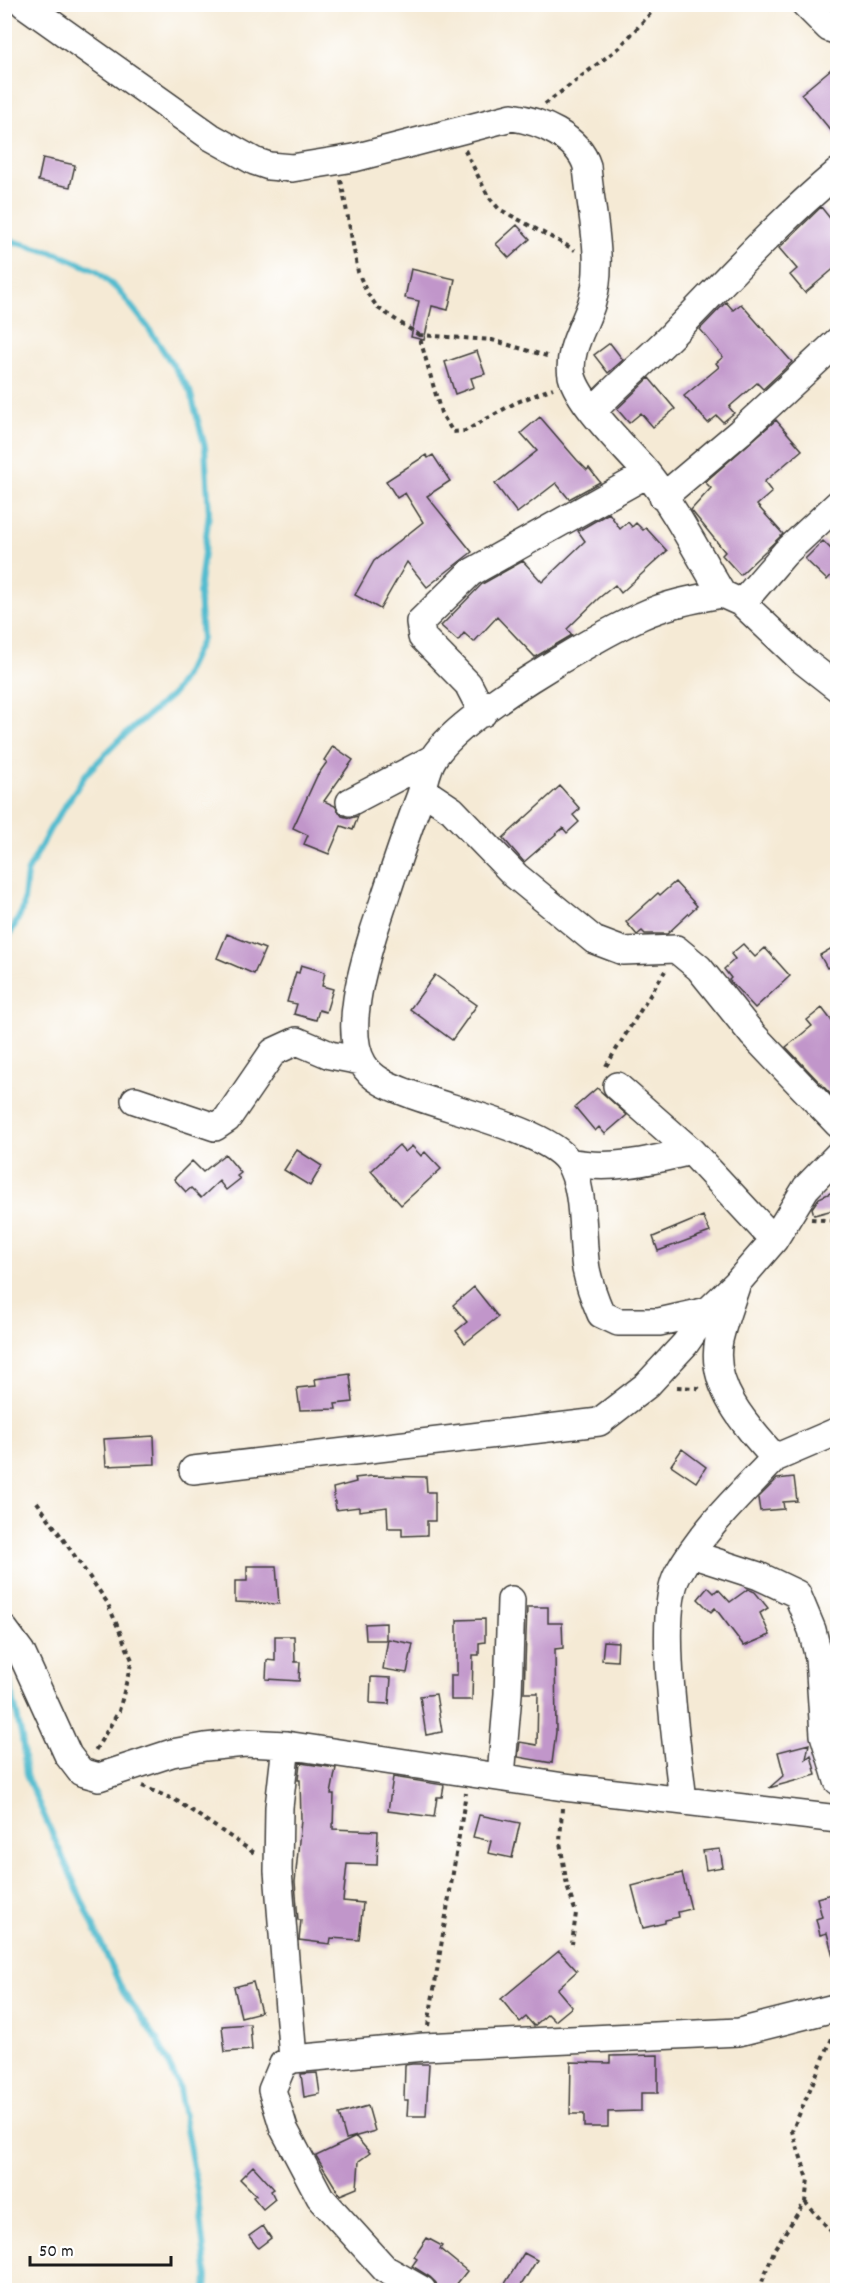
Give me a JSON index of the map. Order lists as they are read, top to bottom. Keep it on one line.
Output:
{"scale_bar":"50 m"}
